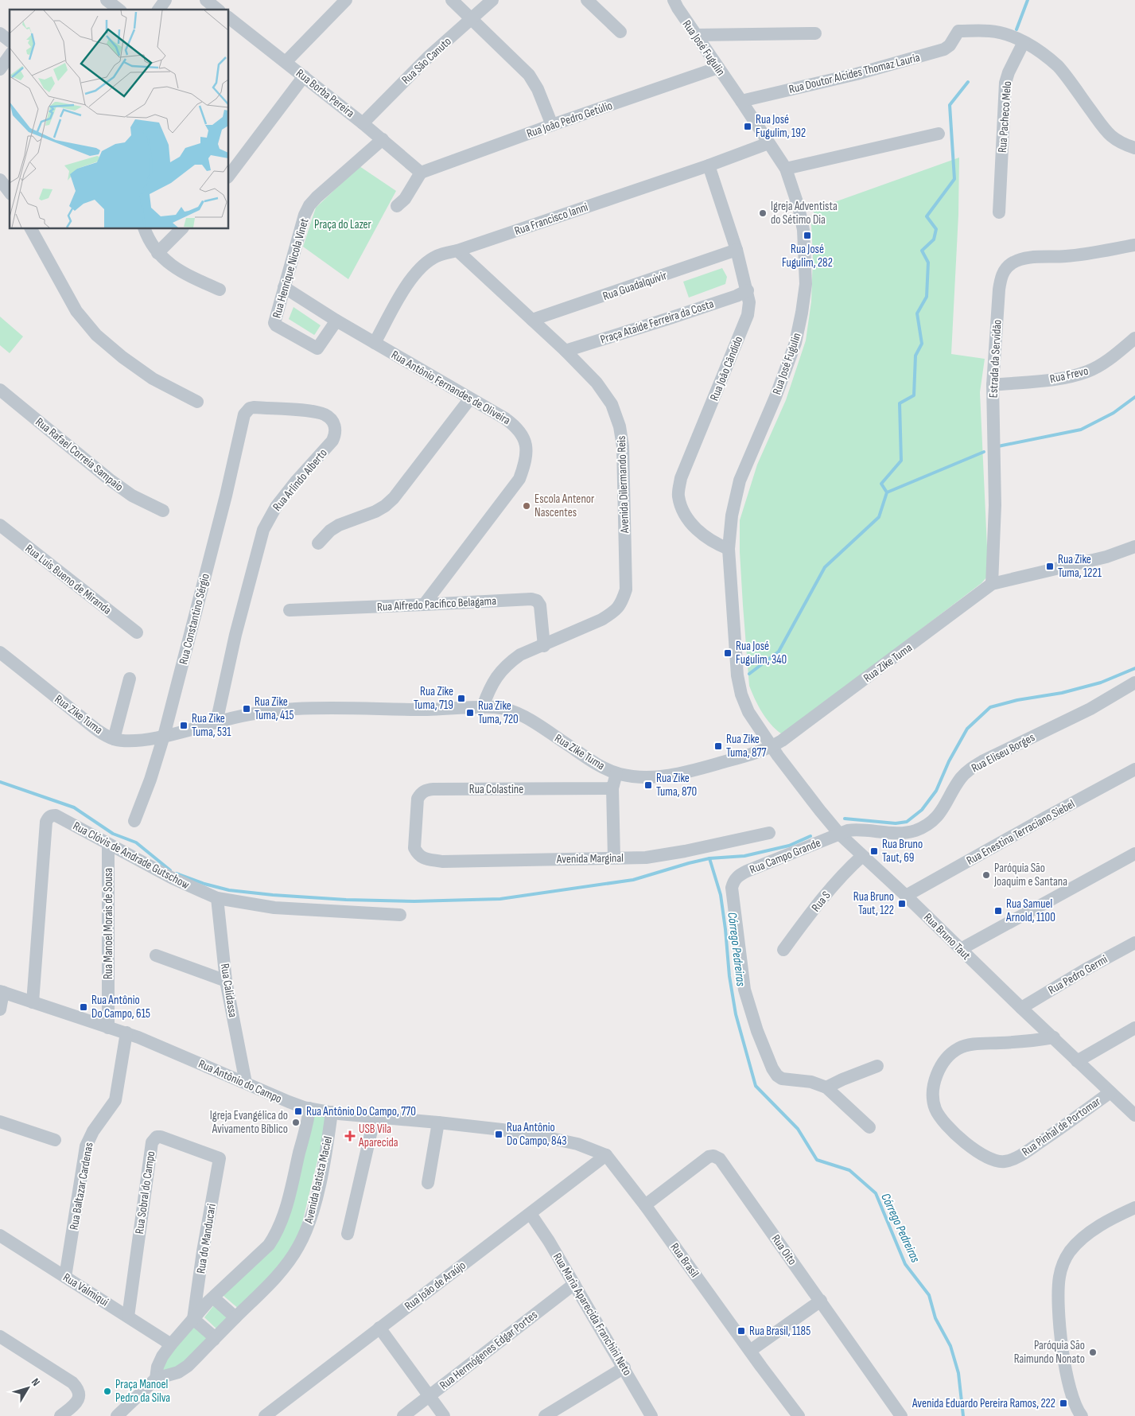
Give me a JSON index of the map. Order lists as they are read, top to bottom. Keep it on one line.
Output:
{"streets":{"street":["Rua José Fugulin","Rua São Canuto","Rua Doutor Alcides Thomaz Lauria","Rua Borba Pereira","Rua Pacheco Melo","Rua João Pedro Getúlio","Rua Francisco Ianni","Rua Henrique Nicola Vinet","Rua Guadalquivir","Praça Ataíde Ferreira da Costa","Estrada da Servidão","Rua João Cândido","Rua Frevo","Rua Antônio Fernandes de Oliveira","Rua Rafael Correia Sampaio","Rua Arlindo Alberto","Avenida Dilermando Reis","Rua Luis Bueno de Miranda","Rua Alfredo Pacífico Belagama","Rua Constantino Sérgio","Rua Zike Tuma","Rua Eliseu Borges","Rua Colastine","Rua Enestina Terraciano Siebel","Rua Clóvis de Andrade Gutschow","Rua Campo Grande","Avenida Marginal","Rua S","Rua Manoel Morais de Sousa","Rua Bruno Taut","Rua Pedro Germi","Rua Calidassa","Rua Antônio do Campo","Rua Pinhal de Portomar","Avenida Batista Maciel","Rua Baltazar Cardenas","Rua Sobral do Campo","Rua do Manducari","Rua Oito","Rua Brasil","Rua João de Araújo","Rua Valmiqui","Rua Maria Aparecida Franchini Neto","Rua Hermógenes Edgar Portes"]},"crossings":[["Rua José Fugulin","Rua Doutor Alcides Thomaz Lauria"],["Rua José Fugulin","Rua João Pedro Getúlio"],["Rua José Fugulin","Rua Francisco Ianni"],["Rua José Fugulin","Rua João Cândido"],["Rua José Fugulin","Rua Zike Tuma"],["Rua José Fugulin","Rua Bruno Taut"],["Rua São Canuto","Rua Borba Pereira"],["Rua Doutor Alcides Thomaz Lauria","Rua Pacheco Melo"],["Rua Borba Pereira","Rua João Pedro Getúlio"],["Rua Borba Pereira","Rua Henrique Nicola Vinet"],["Rua Francisco Ianni","Rua João Cândido"],["Rua Francisco Ianni","Rua Antônio Fernandes de Oliveira"],["Rua Francisco Ianni","Avenida Dilermando Reis"],["Rua Henrique Nicola Vinet","Rua Antônio Fernandes de Oliveira"],["Rua Guadalquivir","Rua João Cândido"],["Rua Guadalquivir","Avenida Dilermando Reis"],["Praça Ataíde Ferreira da Costa","Rua João Cândido"],["Praça Ataíde Ferreira da Costa","Avenida Dilermando Reis"],["Estrada da Servidão","Rua Frevo"],["Estrada da Servidão","Rua Zike Tuma"],["Rua Antônio Fernandes de Oliveira","Rua Alfredo Pacífico Belagama"],["Rua Arlindo Alberto","Rua Constantino Sérgio"],["Rua Arlindo Alberto","Rua Zike Tuma"],["Avenida Dilermando Reis","Rua Alfredo Pacífico Belagama"],["Avenida Dilermando Reis","Rua Zike Tuma"],["Rua Constantino Sérgio","Rua Zike Tuma"],["Rua Zike Tuma","Rua Bruno Taut"],["Rua Eliseu Borges","Rua Campo Grande"],["Rua Eliseu Borges","Rua Bruno Taut"],["Rua Colastine","Avenida Marginal"],["Rua Enestina Terraciano Siebel","Rua Bruno Taut"],["Rua Clóvis de Andrade Gutschow","Rua Manoel Morais de Sousa"],["Rua Clóvis de Andrade Gutschow","Rua Calidassa"],["Rua Clóvis de Andrade Gutschow","Rua Antônio do Campo"],["Rua Campo Grande","Rua Bruno Taut"],["Rua S","Rua Bruno Taut"],["Rua Manoel Morais de Sousa","Rua Antônio do Campo"],["Rua Bruno Taut","Rua Pedro Germi"],["Rua Bruno Taut","Rua Pinhal de Portomar"],["Rua Calidassa","Rua Antônio do Campo"],["Rua Antônio do Campo","Avenida Batista Maciel"],["Rua Antônio do Campo","Rua Baltazar Cardenas"],["Rua Antônio do Campo","Rua Brasil"],["Rua Antônio do Campo","Rua João de Araújo"],["Avenida Batista Maciel","Rua do Manducari"],["Avenida Batista Maciel","Rua Valmiqui"],["Rua Baltazar Cardenas","Rua Valmiqui"],["Rua Sobral do Campo","Rua do Manducari"],["Rua Sobral do Campo","Rua Valmiqui"],["Rua Oito","Rua Brasil"],["Rua Brasil","Rua João de Araújo"],["Rua João de Araújo","Rua Maria Aparecida Franchini Neto"],["Rua Maria Aparecida Franchini Neto","Rua Hermógenes Edgar Portes"]],"water":["Córrego Pedreiras"],"parks":["Praça do Lazer"],"places":{"transit":["Rua José Fugulim, 192","Rua José Fugulim, 282","Rua Zike Tuma, 1221","Rua José Fugulim, 340","Rua Zike Tuma, 719","Rua Zike Tuma, 415","Rua Zike Tuma, 720","Rua Zike Tuma, 531","Rua Zike Tuma, 877","Rua Zike Tuma, 870","Rua Bruno Taut, 69","Rua Bruno Taut, 122","Rua Samuel Arnold, 1100","Rua Antônio Do Campo, 615","Rua Antônio Do Campo, 770","Rua Antônio Do Campo, 843","Rua Brasil, 1185","Avenida Eduardo Pereira Ramos, 222"],"other":["Igreja Adventista do Sétimo Dia","Escola Antenor Nascentes","Paróquia São Joaquim e Santana","Igreja Evangélica do Avivamento Bíblico","Paróquia São Raimundo Nonato","Praça Manoel Pedro da Silva"],"health":["USB Vila Aparecida"]},"north":"top right"}
